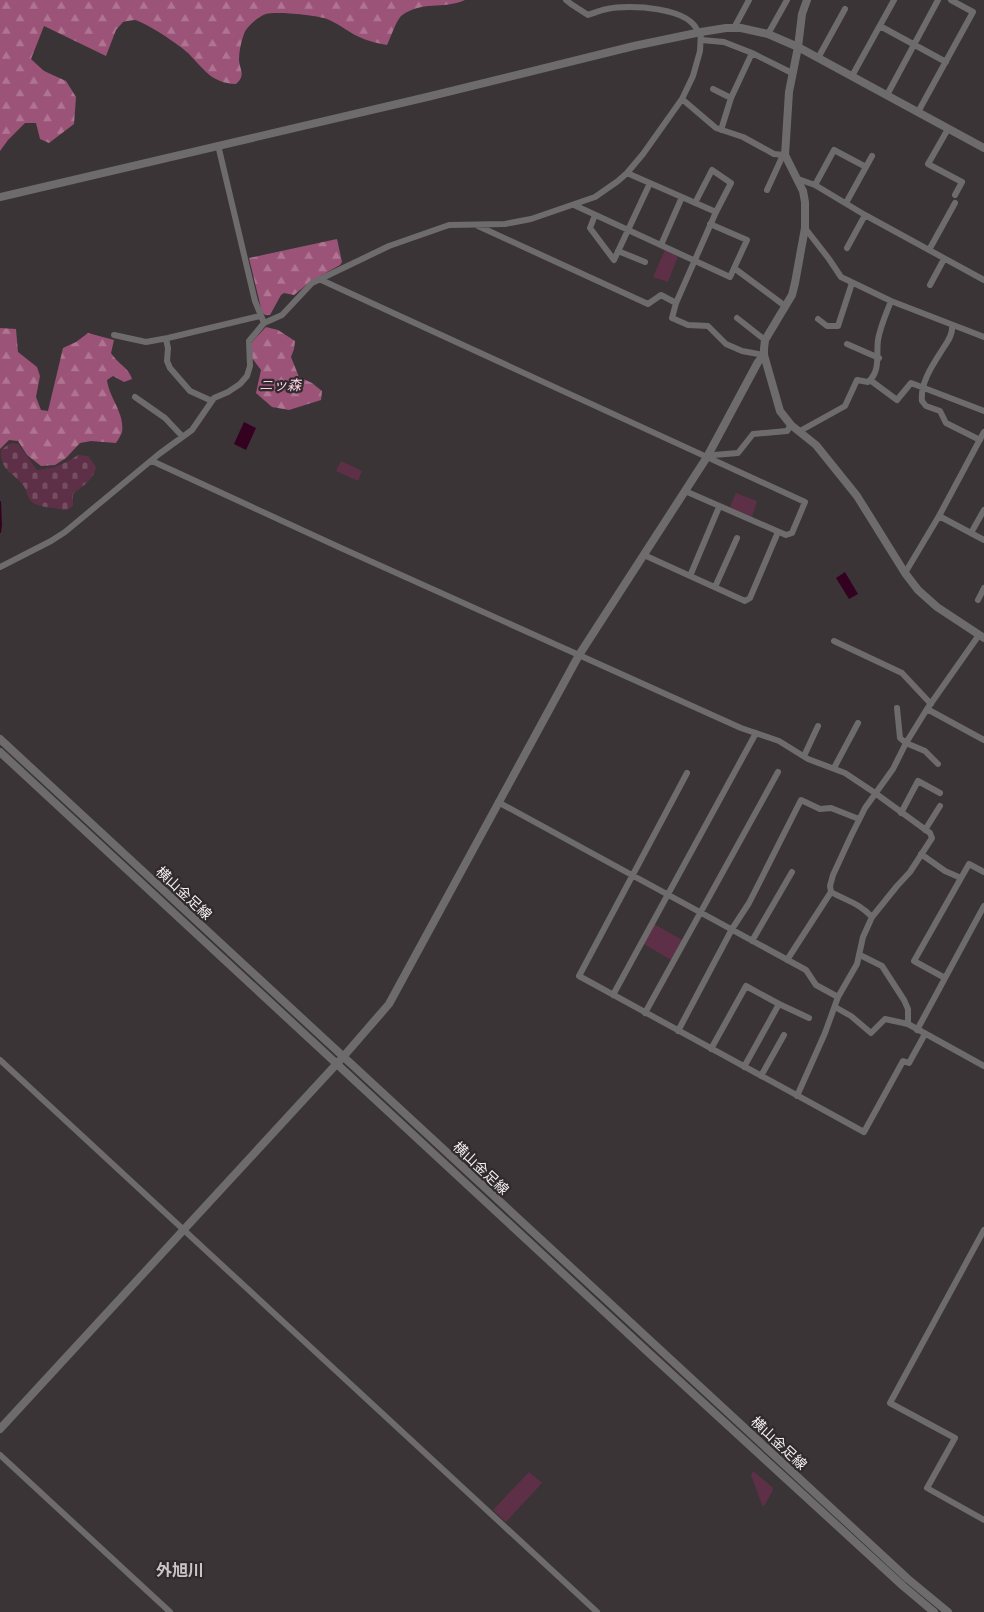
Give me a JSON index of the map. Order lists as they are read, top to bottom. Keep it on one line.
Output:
{"streets":{"street":["横山金足線"]},"districts":["外旭川"],"parks":["ニッ森"]}
